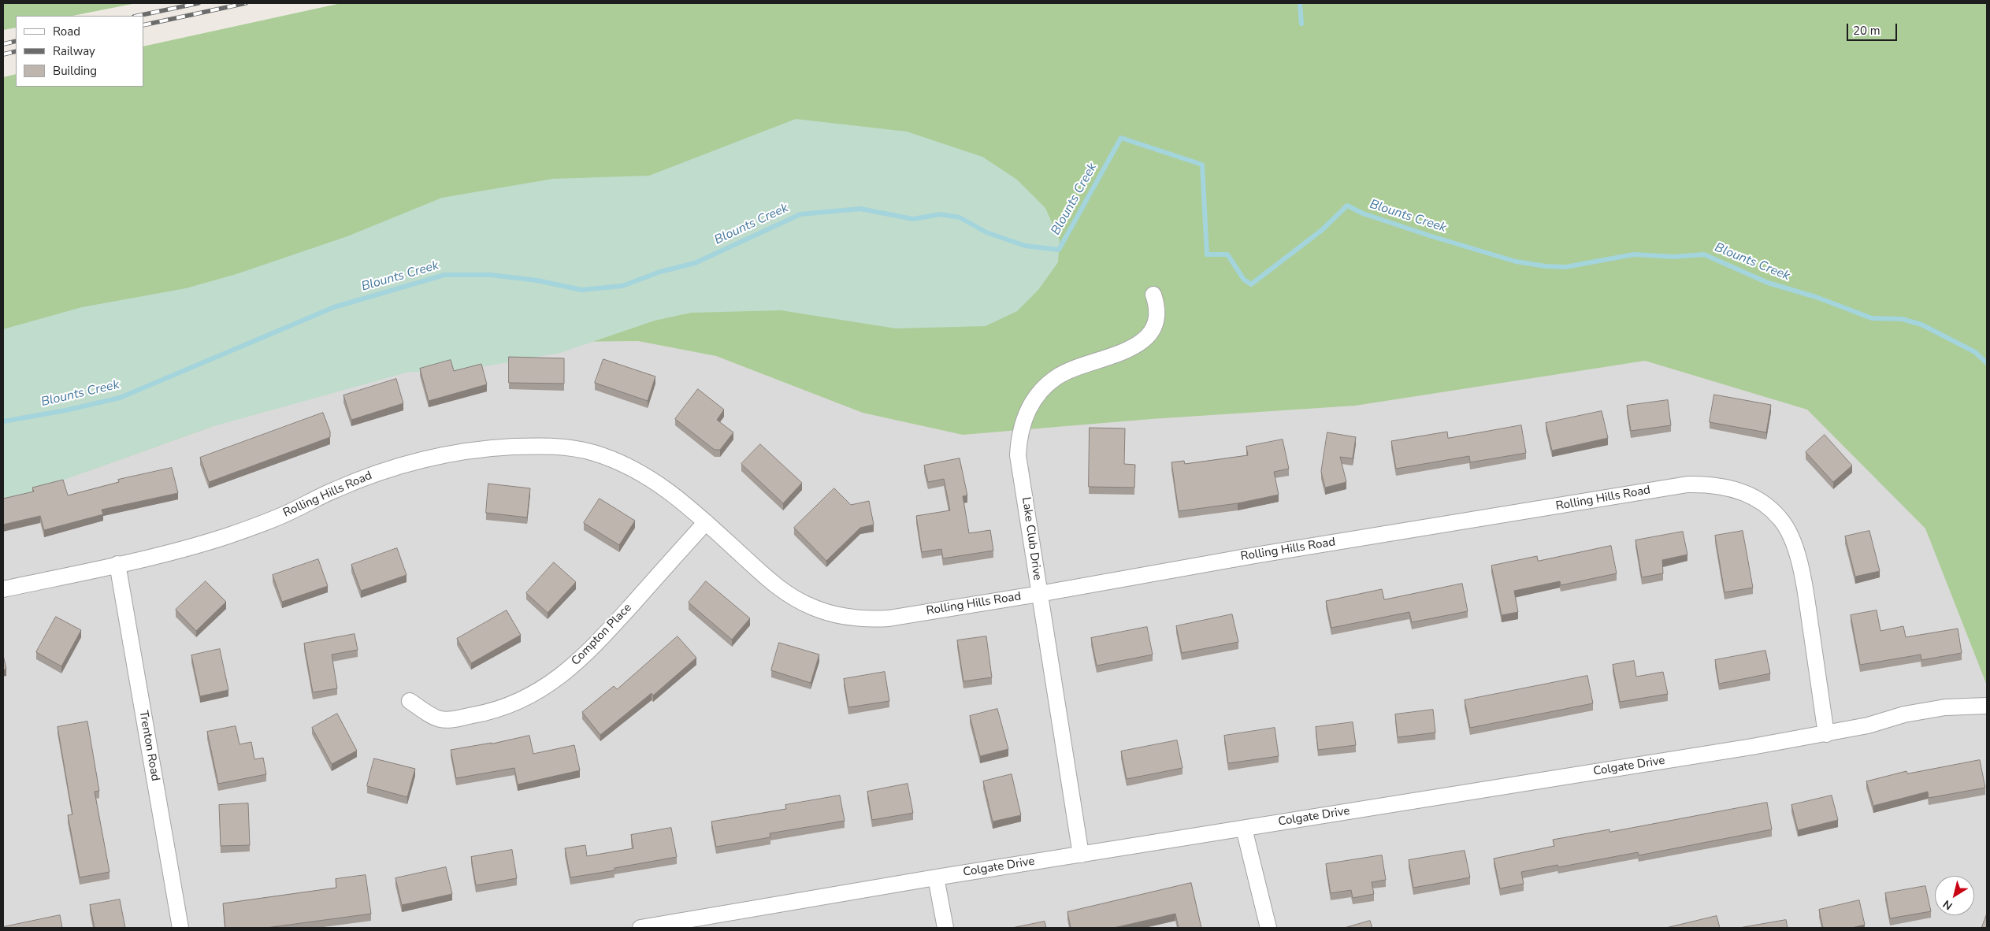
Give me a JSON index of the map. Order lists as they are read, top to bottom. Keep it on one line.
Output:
{"streets":{"street":["Rolling Hills Road","Lake Club Drive","Compton Place","Trenton Road","Colgate Drive"]},"crossings":[["Rolling Hills Road","Lake Club Drive"],["Rolling Hills Road","Compton Place"],["Rolling Hills Road","Trenton Road"],["Rolling Hills Road","Colgate Drive"],["Lake Club Drive","Colgate Drive"]],"water":["Blounts Creek"],"legend":["Road","Railway","Building"],"scale_bar":"20 m","north":"bottom left"}
